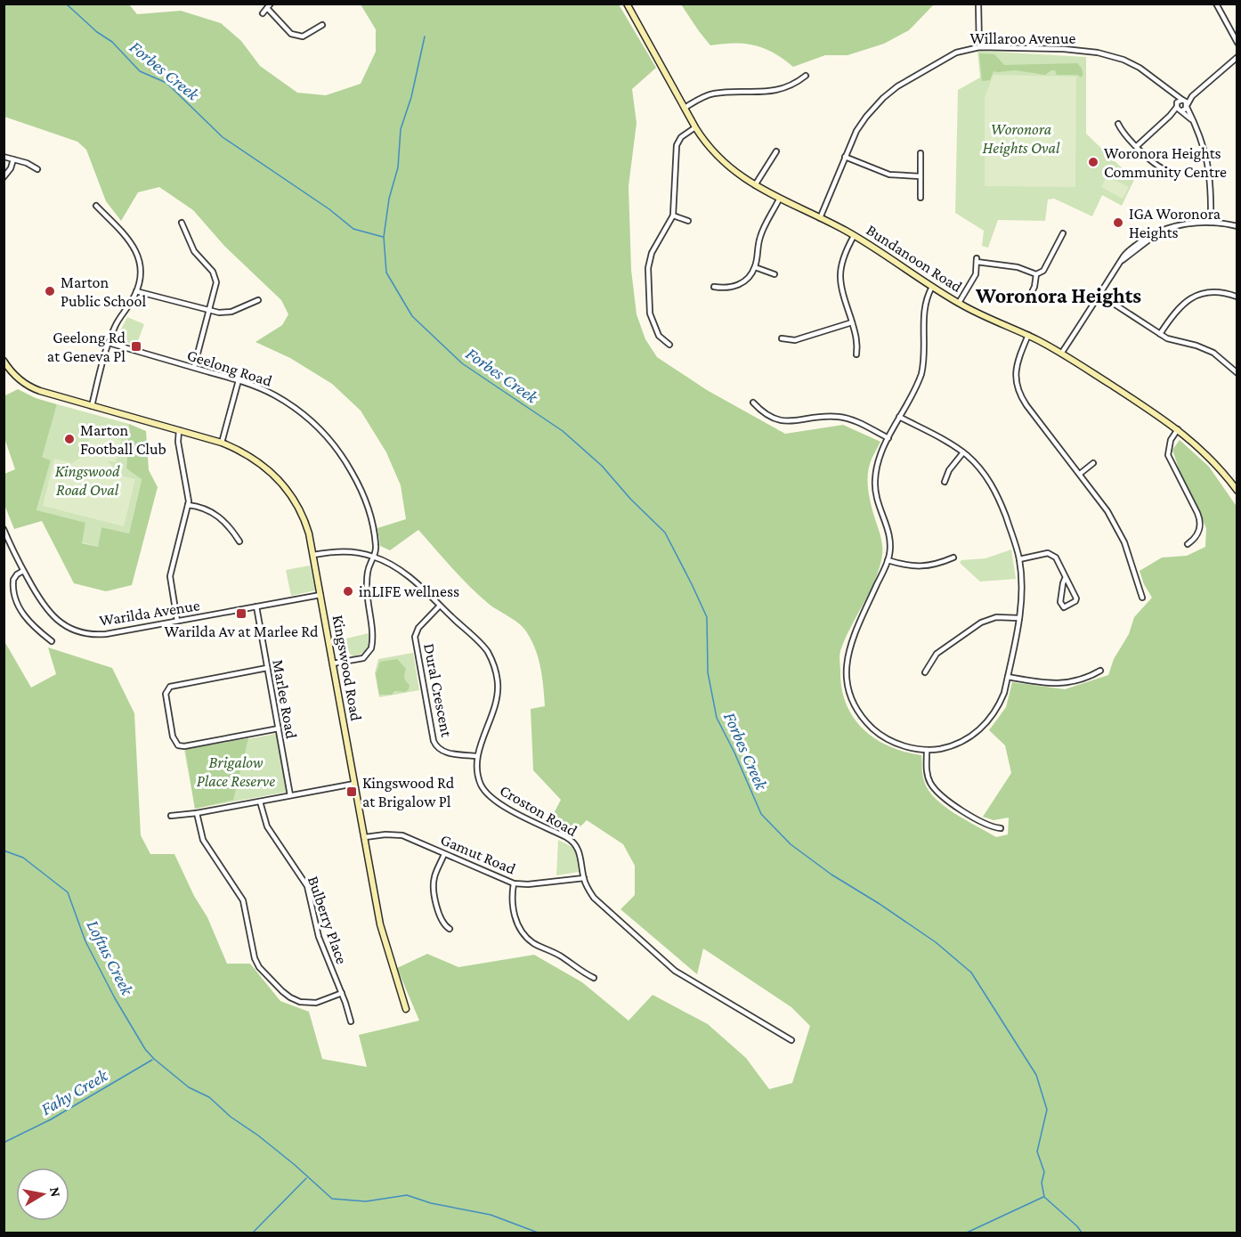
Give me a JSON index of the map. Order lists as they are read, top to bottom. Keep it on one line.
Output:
{"streets":{"street":["Willaroo Avenue","Bundanoon Road","Geelong Road","Warilda Avenue","Kingswood Road","Dural Crescent","Marlee Road","Croston Road","Gamut Road","Bulberry Place"]},"crossings":[["Willaroo Avenue","Bundanoon Road"],["Geelong Road","Kingswood Road"],["Geelong Road","Croston Road"],["Warilda Avenue","Kingswood Road"],["Warilda Avenue","Marlee Road"],["Kingswood Road","Croston Road"],["Kingswood Road","Gamut Road"],["Dural Crescent","Croston Road"],["Croston Road","Gamut Road"]],"districts":["Woronora Heights"],"water":["Forbes Creek","Loftus Creek","Fahy Creek"],"parks":["Woronora Heights Oval","Kingswood Road Oval","Brigalow Place Reserve"],"places":{"other":["Woronora Heights Community Centre","IGA Woronora Heights","Marton Public School","Marton Football Club","inLIFE wellness"],"transit":["Geelong Rd at Geneva Pl","Warilda Av at Marlee Rd","Kingswood Rd at Brigalow Pl"]},"north":"right"}
